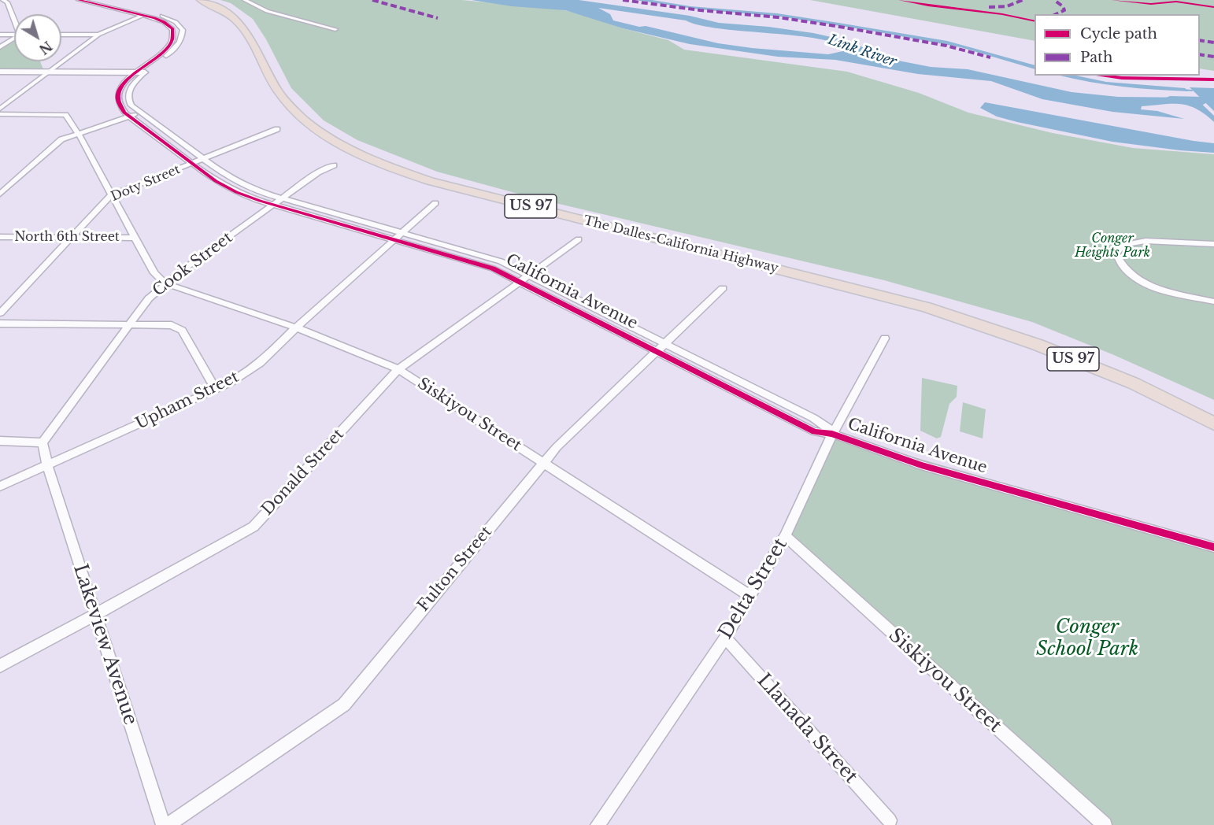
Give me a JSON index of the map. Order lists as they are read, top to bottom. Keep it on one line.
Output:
{"streets":{"highway":["US 97","The Dalles-California Highway"],"street":["Doty Street","North 6th Street","Cook Street","California Avenue","Upham Street","Siskiyou Street","Donald Street","Fulton Street","Delta Street","Lakeview Avenue","Llanada Street"]},"crossings":[["Doty Street","North 6th Street"],["Doty Street","California Avenue"],["Cook Street","California Avenue"],["Cook Street","Siskiyou Street"],["California Avenue","Upham Street"],["California Avenue","Donald Street"],["California Avenue","Fulton Street"],["California Avenue","Delta Street"],["Upham Street","Siskiyou Street"],["Upham Street","Lakeview Avenue"],["Siskiyou Street","Donald Street"],["Siskiyou Street","Fulton Street"],["Siskiyou Street","Delta Street"],["Donald Street","Lakeview Avenue"],["Delta Street","Llanada Street"]],"water":["Link River"],"parks":["Conger Heights Park","Conger School Park"],"legend":["Cycle path","Path"],"north":"bottom right"}
